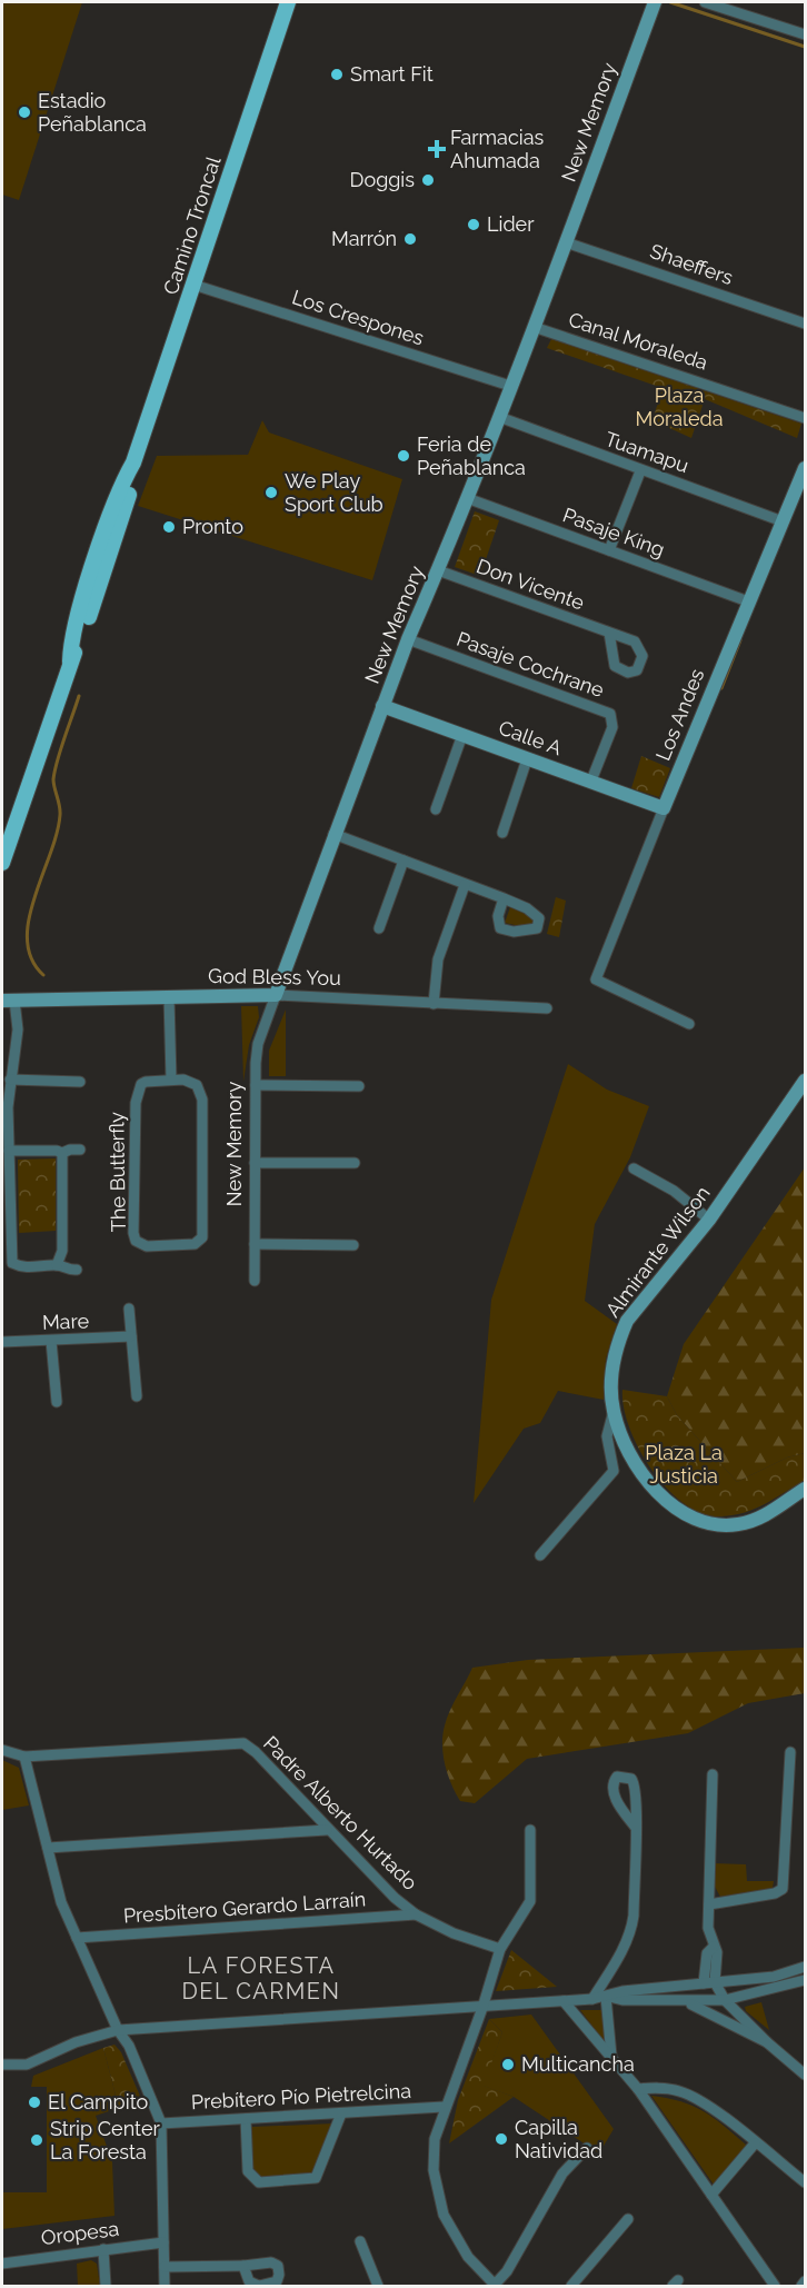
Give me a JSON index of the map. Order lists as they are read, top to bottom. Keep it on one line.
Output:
{"streets":{"main road":["Camino Troncal"],"street":["New Memory","Shaeffers","Los Crespones","Canal Moraleda","Tuamapu","Pasaje King","Don Vicente","Pasaje Cochrane","Los Andes","Calle A","God Bless You","The Butterfly","Almirante Wilson","Mare","Padre Alberto Hurtado","Presbítero Gerardo Larraín","Prebítero Pío Pietrelcina","Oropesa"]},"crossings":[["New Memory","Shaeffers"],["New Memory","Los Crespones"],["New Memory","Canal Moraleda"],["New Memory","Tuamapu"],["New Memory","Pasaje King"],["New Memory","Don Vicente"],["New Memory","Pasaje Cochrane"],["New Memory","Calle A"],["New Memory","God Bless You"],["Camino Troncal","Los Crespones"],["Tuamapu","Los Andes"],["Pasaje King","Los Andes"],["Pasaje Cochrane","Calle A"],["Los Andes","Calle A"],["Padre Alberto Hurtado","Presbítero Gerardo Larraín"]],"districts":["LA FORESTA DEL CARMEN"],"parks":["Plaza Moraleda","Plaza La Justicia"],"places":{"other":["Smart Fit","Estadio Peñablanca","Doggis","Lider","Marrón","Feria de Peñablanca","We Play Sport Club","Pronto","Multicancha","El Campito","Capilla Natividad","Strip Center La Foresta"],"health":["Farmacias Ahumada"]}}
